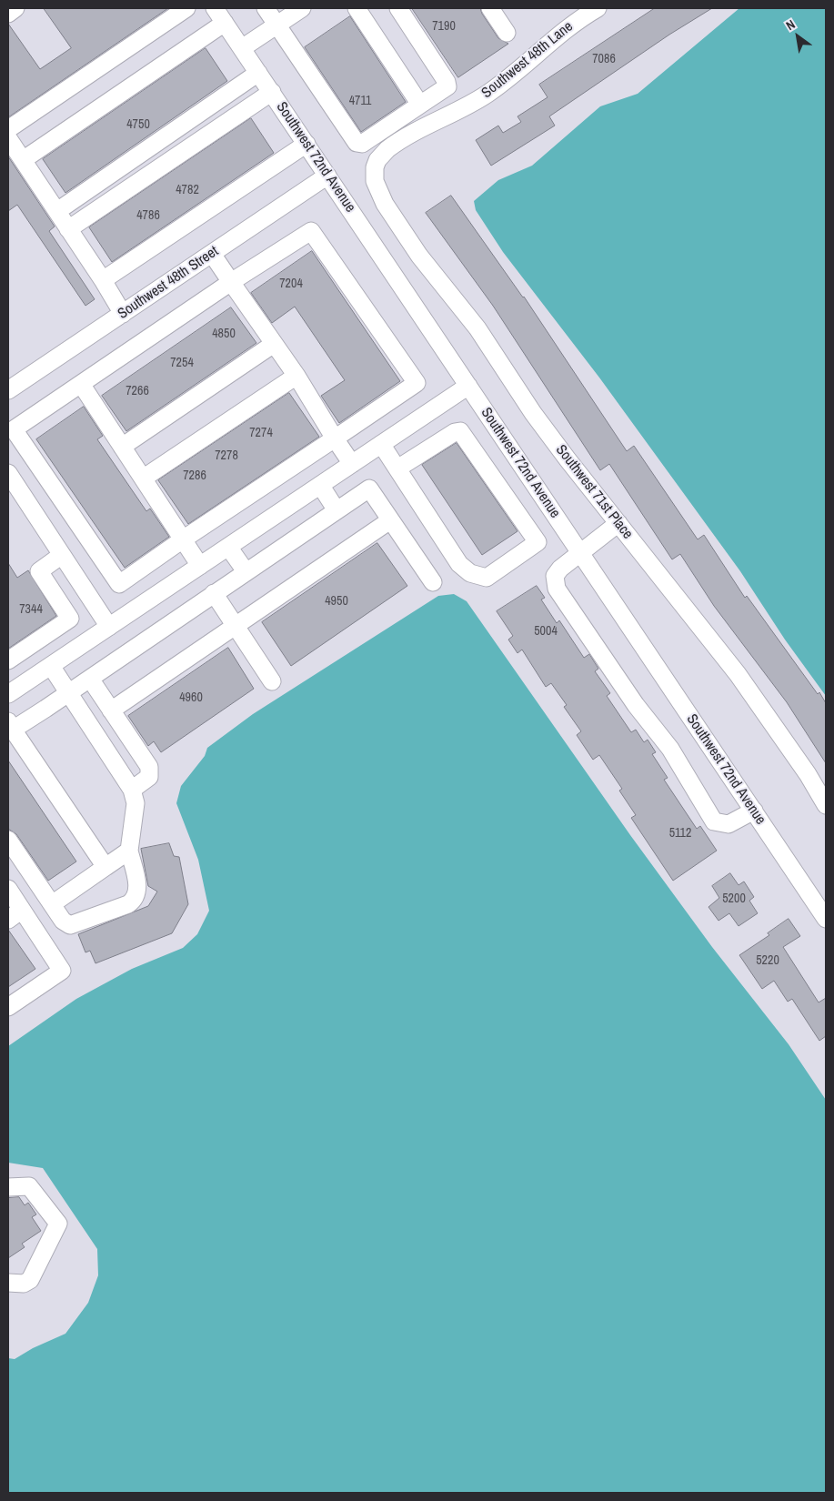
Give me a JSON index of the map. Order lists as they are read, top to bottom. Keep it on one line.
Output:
{"streets":{"street":["Southwest 48th Lane","Southwest 72nd Avenue","Southwest 48th Street","Southwest 71st Place"]},"crossings":[["Southwest 48th Lane","Southwest 71st Place"],["Southwest 72nd Avenue","Southwest 48th Street"]],"house_numbers":["7190","7086","4711","4750","4782","4786","7204","4850","7254","7266","7274","7278","7286","4950","7344","5004","4960","5112","5200","5220"],"north":"top left"}
